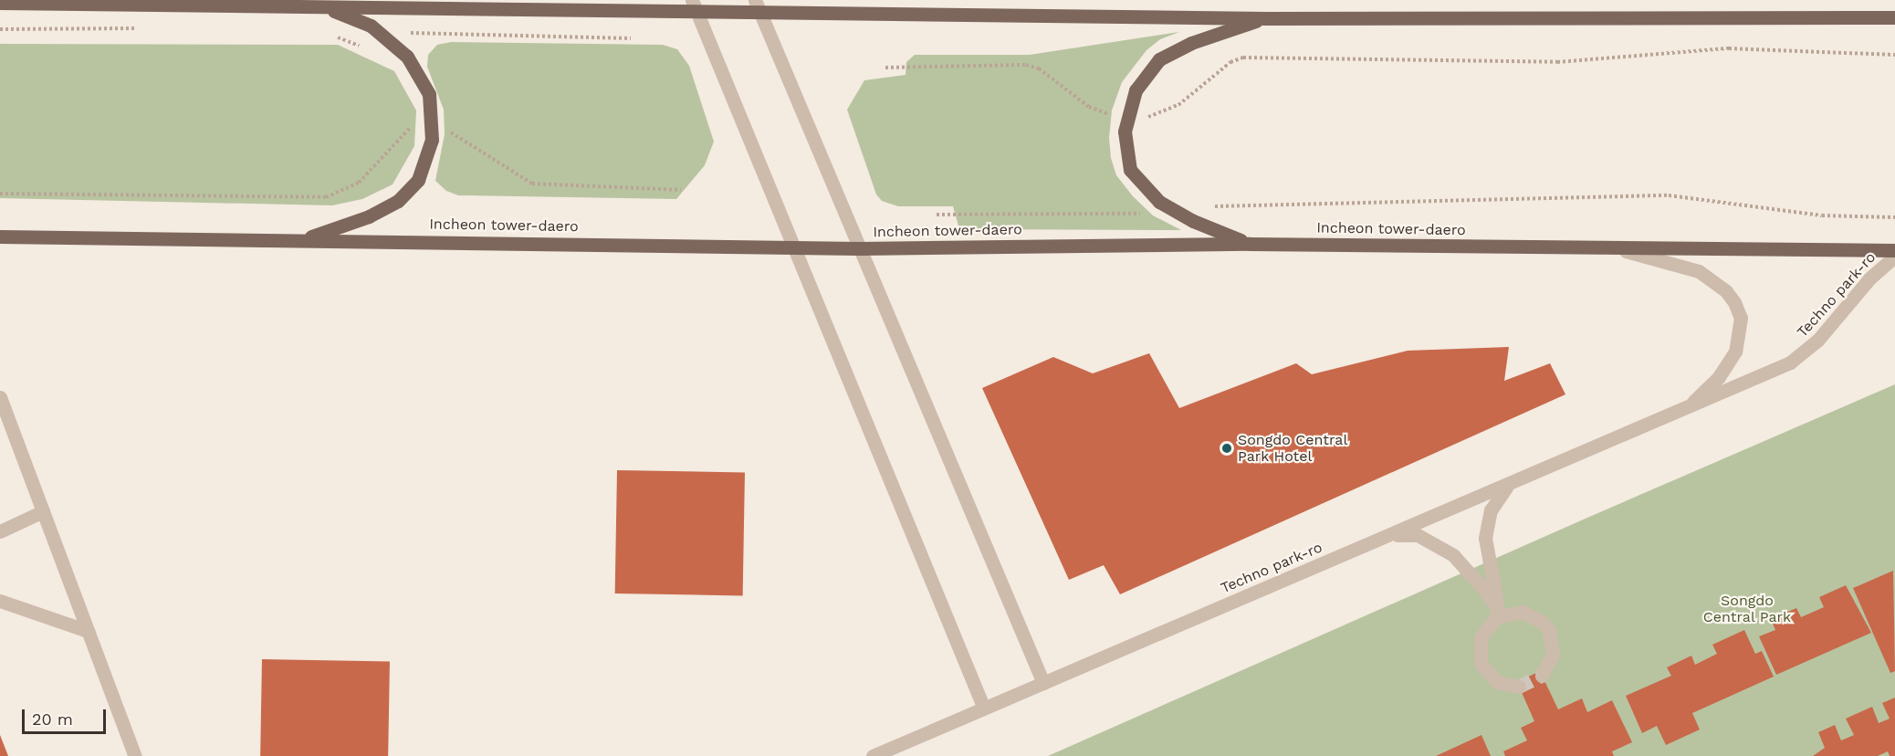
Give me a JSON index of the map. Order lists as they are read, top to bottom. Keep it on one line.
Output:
{"streets":{"main road":["Incheon tower-daero"],"street":["Techno park-ro"]},"crossings":[["Incheon tower-daero","Techno park-ro"]],"parks":["Songdo Central Park"],"places":["Songdo Central Park Hotel"],"scale_bar":"20 m"}
